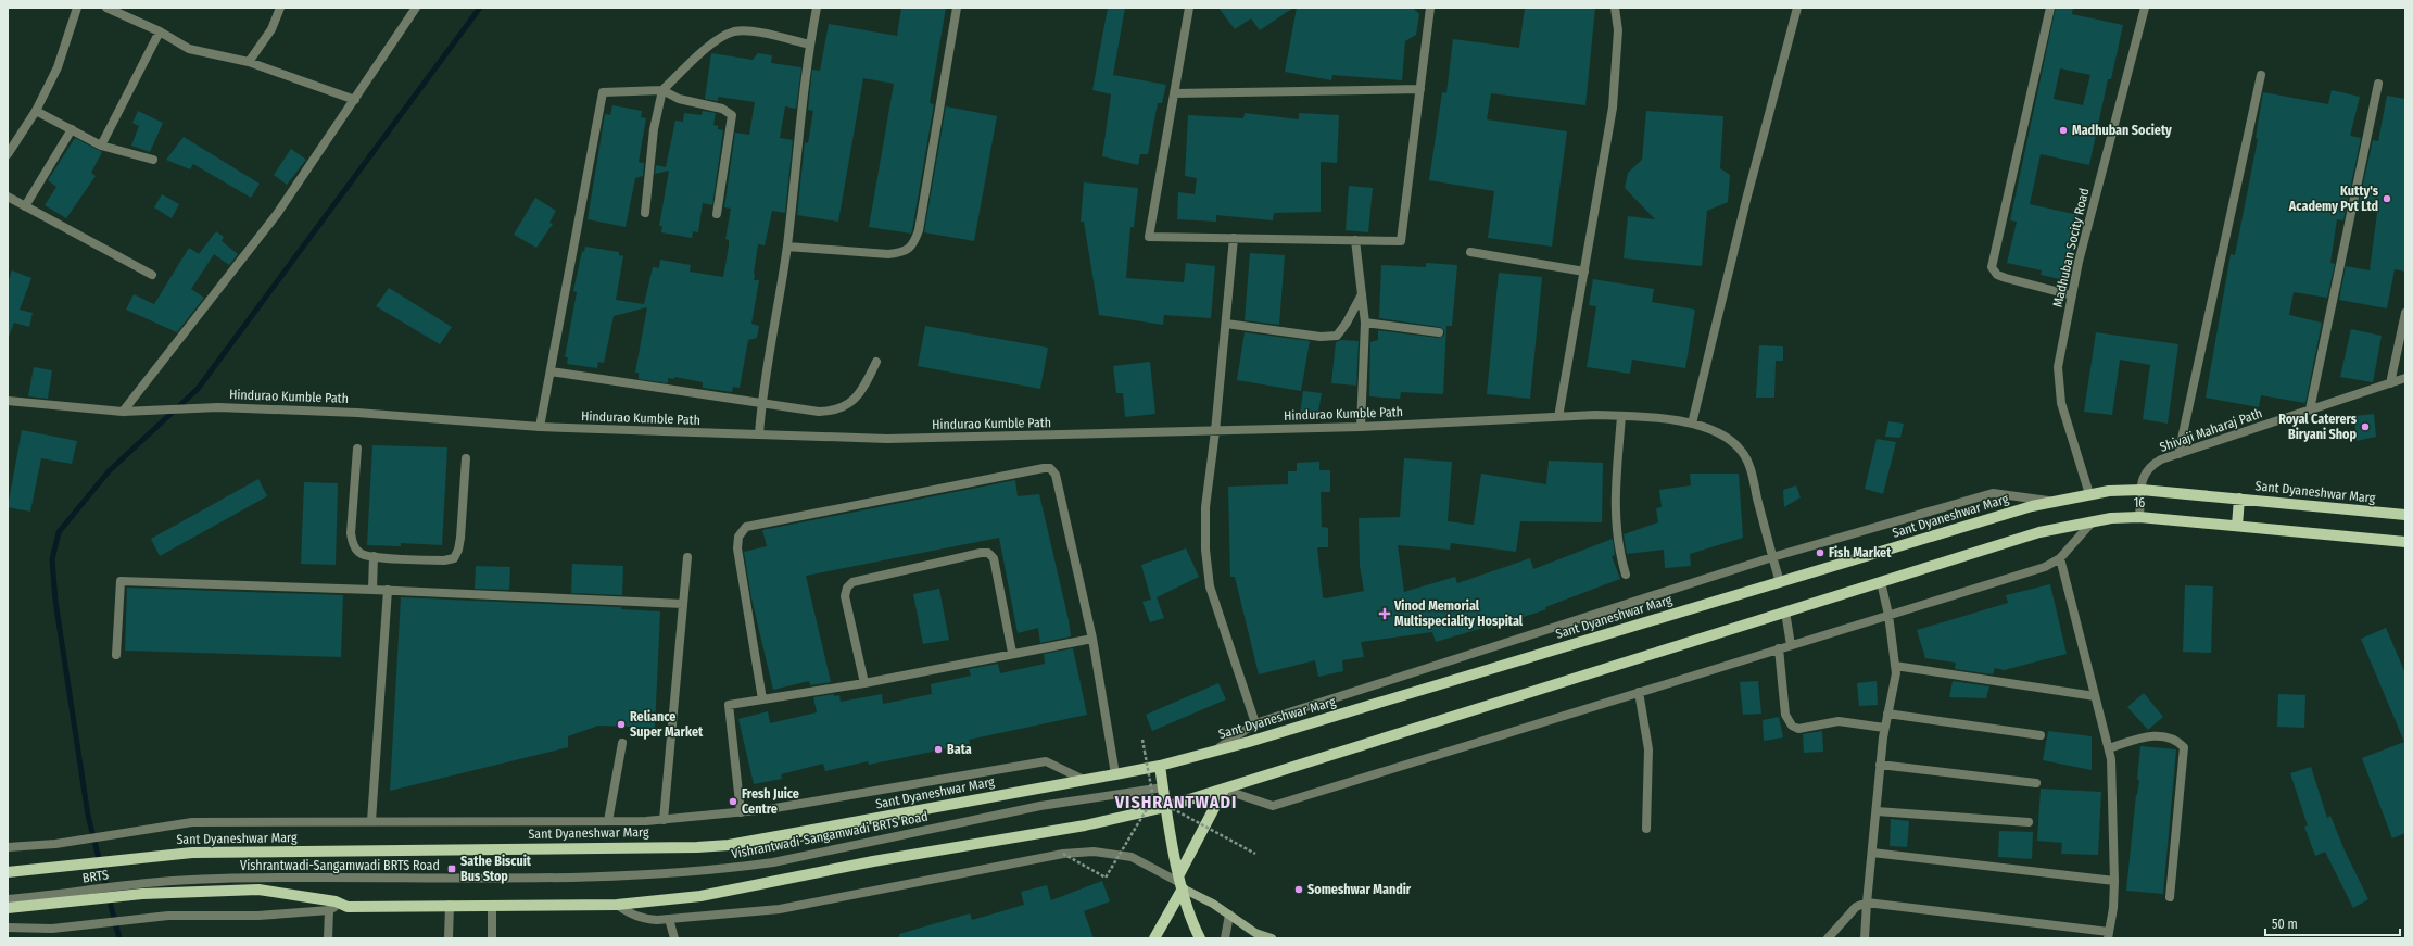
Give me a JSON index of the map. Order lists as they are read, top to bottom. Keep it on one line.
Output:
{"streets":{"main road":["Sant Dyaneshwar Marg","16"],"street":["Madhuban Socity Road","Hindurao Kumble Path","Shivaji Maharaj Path","Vishrantwadi-Sangamwadi BRTS Road","BRTS"]},"crossings":[["Madhuban Socity Road","Sant Dyaneshwar Marg"],["Hindurao Kumble Path","Sant Dyaneshwar Marg"],["Shivaji Maharaj Path","Sant Dyaneshwar Marg"],["Shivaji Maharaj Path","16"],["Vishrantwadi-Sangamwadi BRTS Road","BRTS"]],"districts":["VISHRANTWADI"],"places":{"other":["Madhuban Society","Kutty's Academy Pvt Ltd","Royal Caterers Biryani Shop","Fish Market","Reliance Super Market","Bata","Fresh Juice Centre","Someshwar Mandir"],"health":["Vinod Memorial Multispeciality Hospital"],"transit":["Sathe Biscuit Bus Stop"]},"scale_bar":"50 m"}
